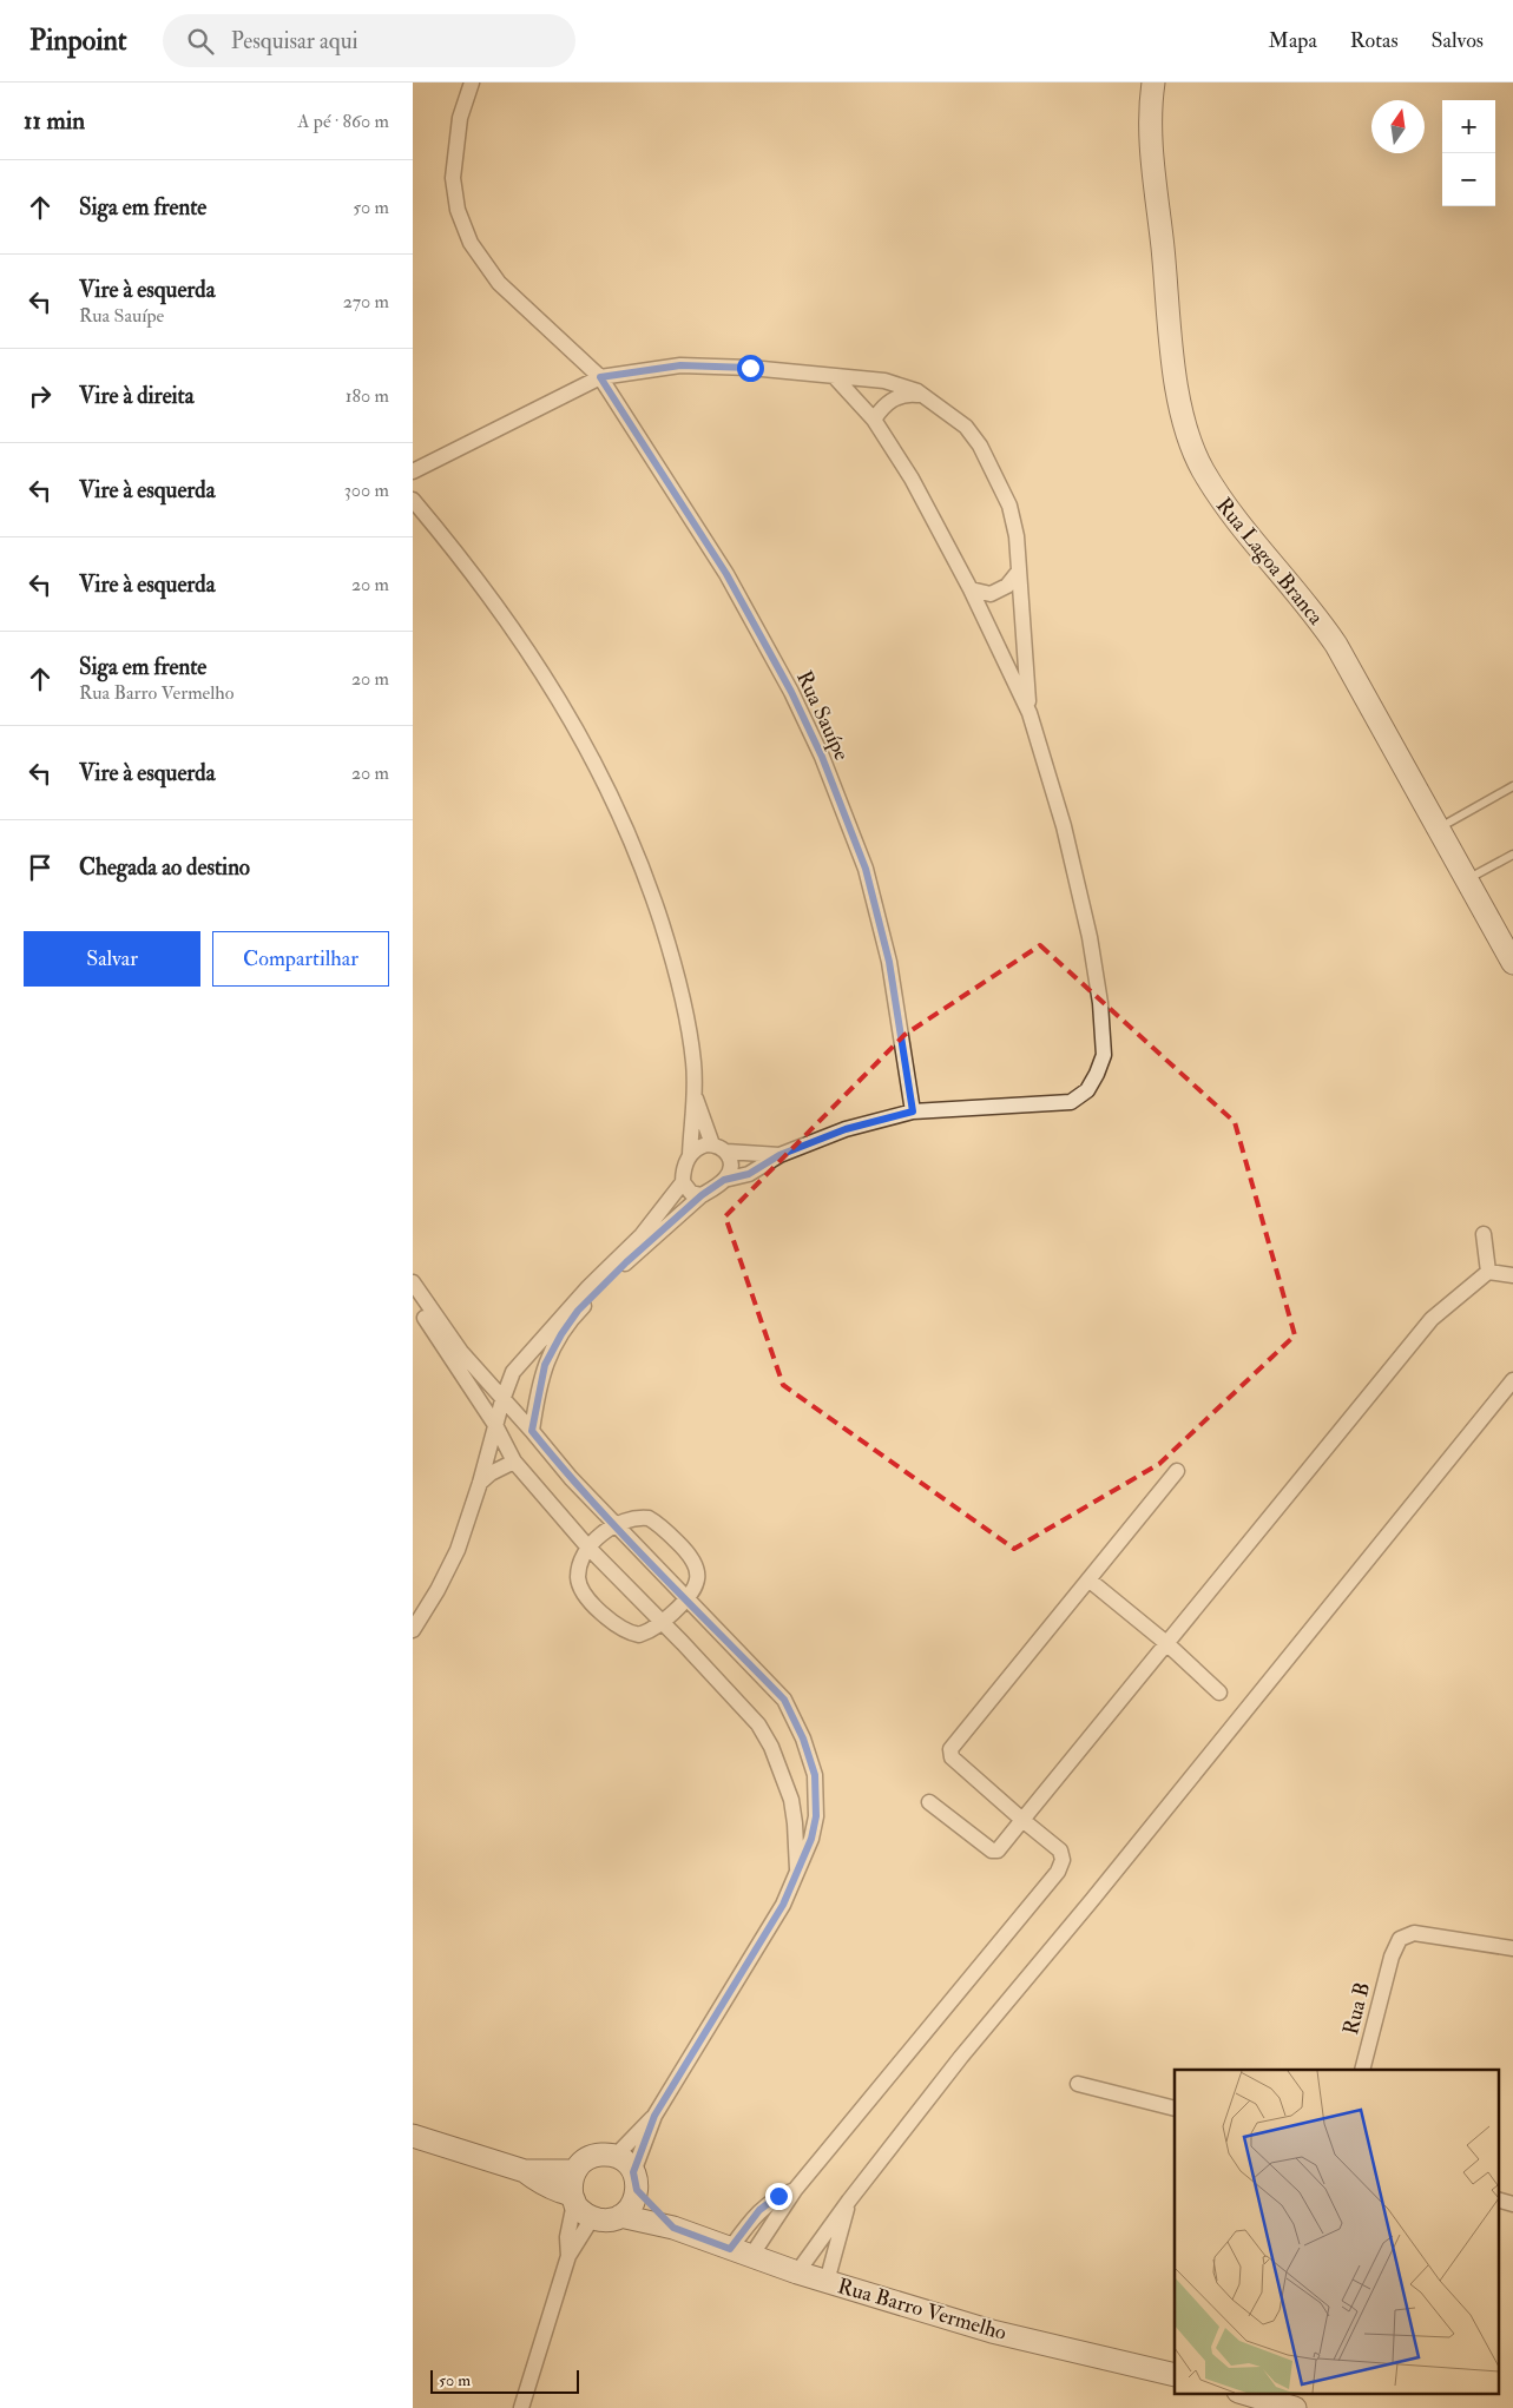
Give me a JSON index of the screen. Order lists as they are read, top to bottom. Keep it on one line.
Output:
{"streets":{"street":["Rua Lagoa Branca","Rua Sauípe","Rua B","Rua Barro Vermelho"]},"scale_bar":"50 m","north":"top","page":{"header":"Pinpoint","search":"Pesquisar aqui","nav":["Mapa","Rotas","Salvos"],"heading":["11 min","A pé · 860 m"],"map_buttons":["+","−"],"list":[["Siga em frente","50 m"],["Vire à esquerda","Rua Sauípe","270 m"],["Vire à direita","180 m"],["Vire à esquerda","300 m"],["Vire à esquerda","20 m"],["Siga em frente","Rua Barro Vermelho","20 m"],["Vire à esquerda","20 m"],"Chegada ao destino"],"buttons":["Salvar","Compartilhar"],"scale":"50 m"}}
